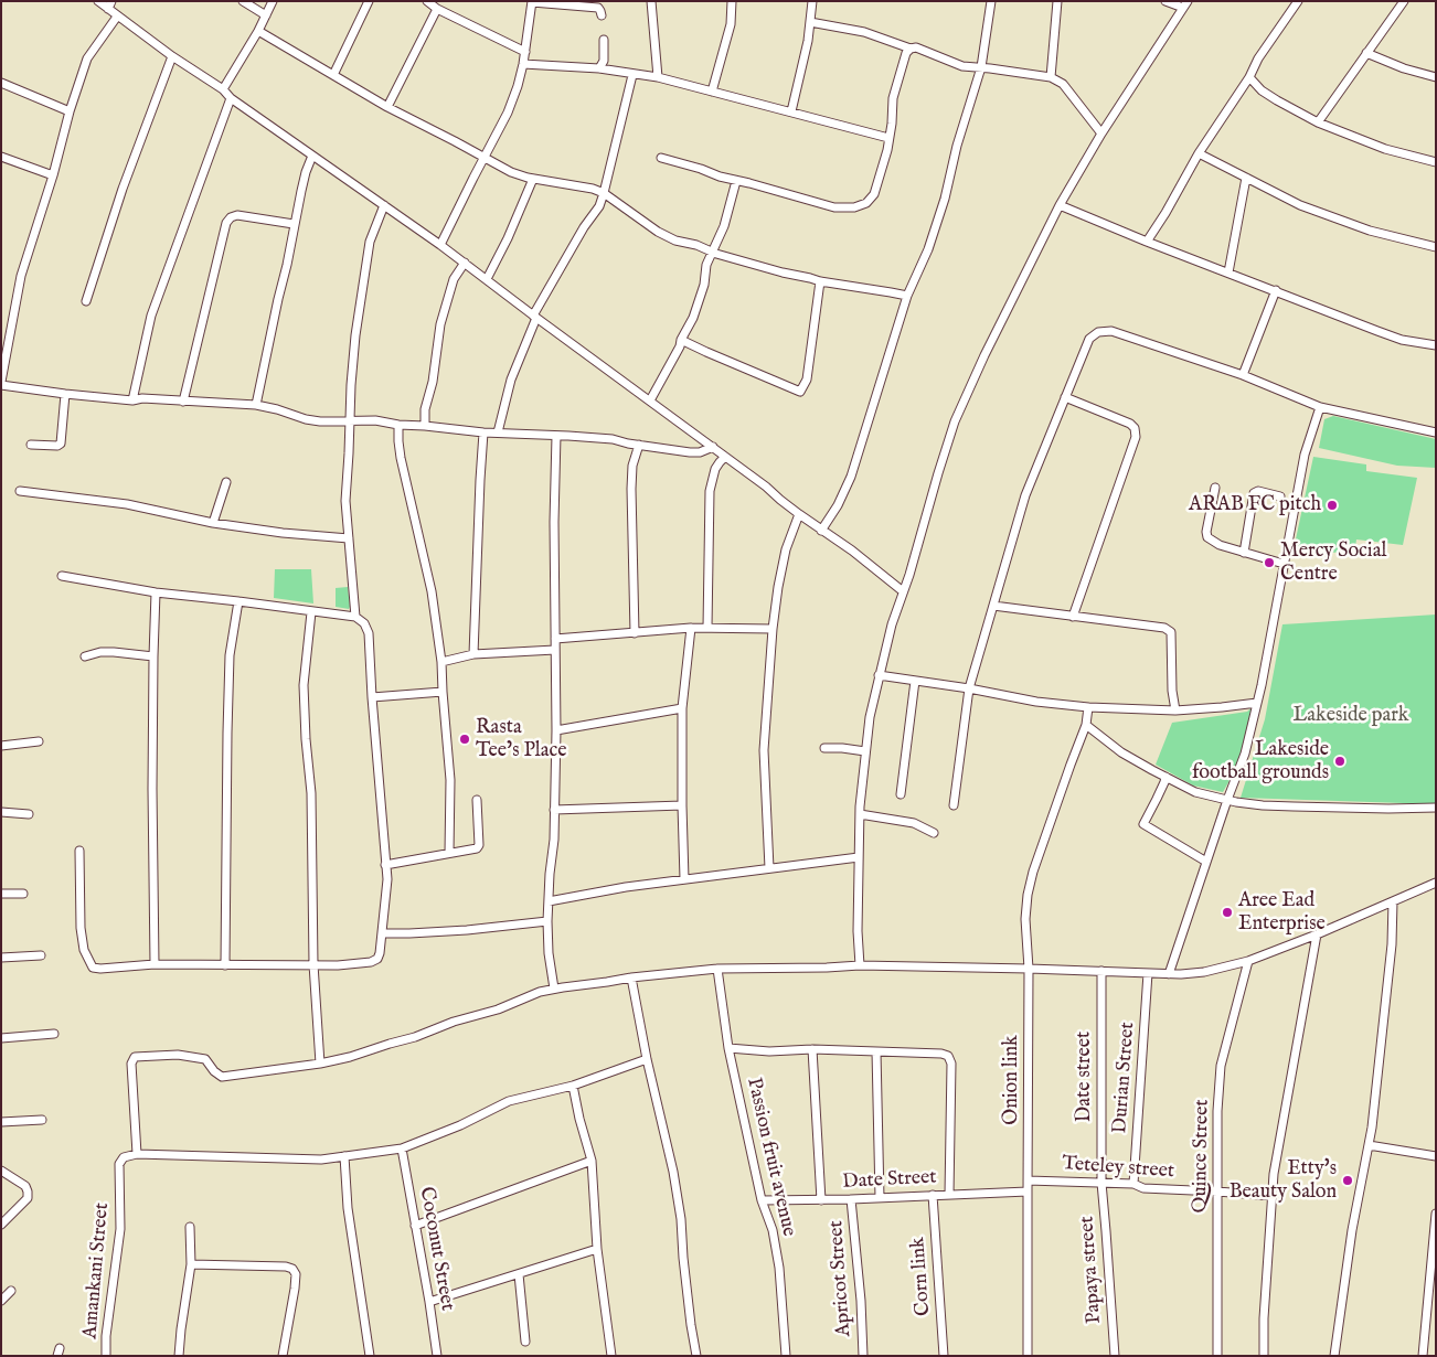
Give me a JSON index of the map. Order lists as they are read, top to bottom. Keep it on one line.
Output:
{"streets":{"street":["Date street","Durian Street","Onion link","Quince Street","Passion fruit avenue","Teteley street","Date Street","Coconut Street","Papaya street","Amankani Street","Corn link","Apricot Street"]},"crossings":[["Date street","Teteley street"],["Date street","Papaya street"],["Durian Street","Teteley street"],["Onion link","Teteley street"],["Onion link","Date Street"],["Quince Street","Teteley street"],["Passion fruit avenue","Date Street"],["Teteley street","Papaya street"],["Date Street","Corn link"],["Date Street","Apricot Street"]],"parks":["Lakeside park"],"places":["ARAB FC pitch","Mercy Social Centre","Rasta Tee’s Place","Lakeside football grounds","Aree Ead Enterprise","Etty's Beauty Salon"]}
